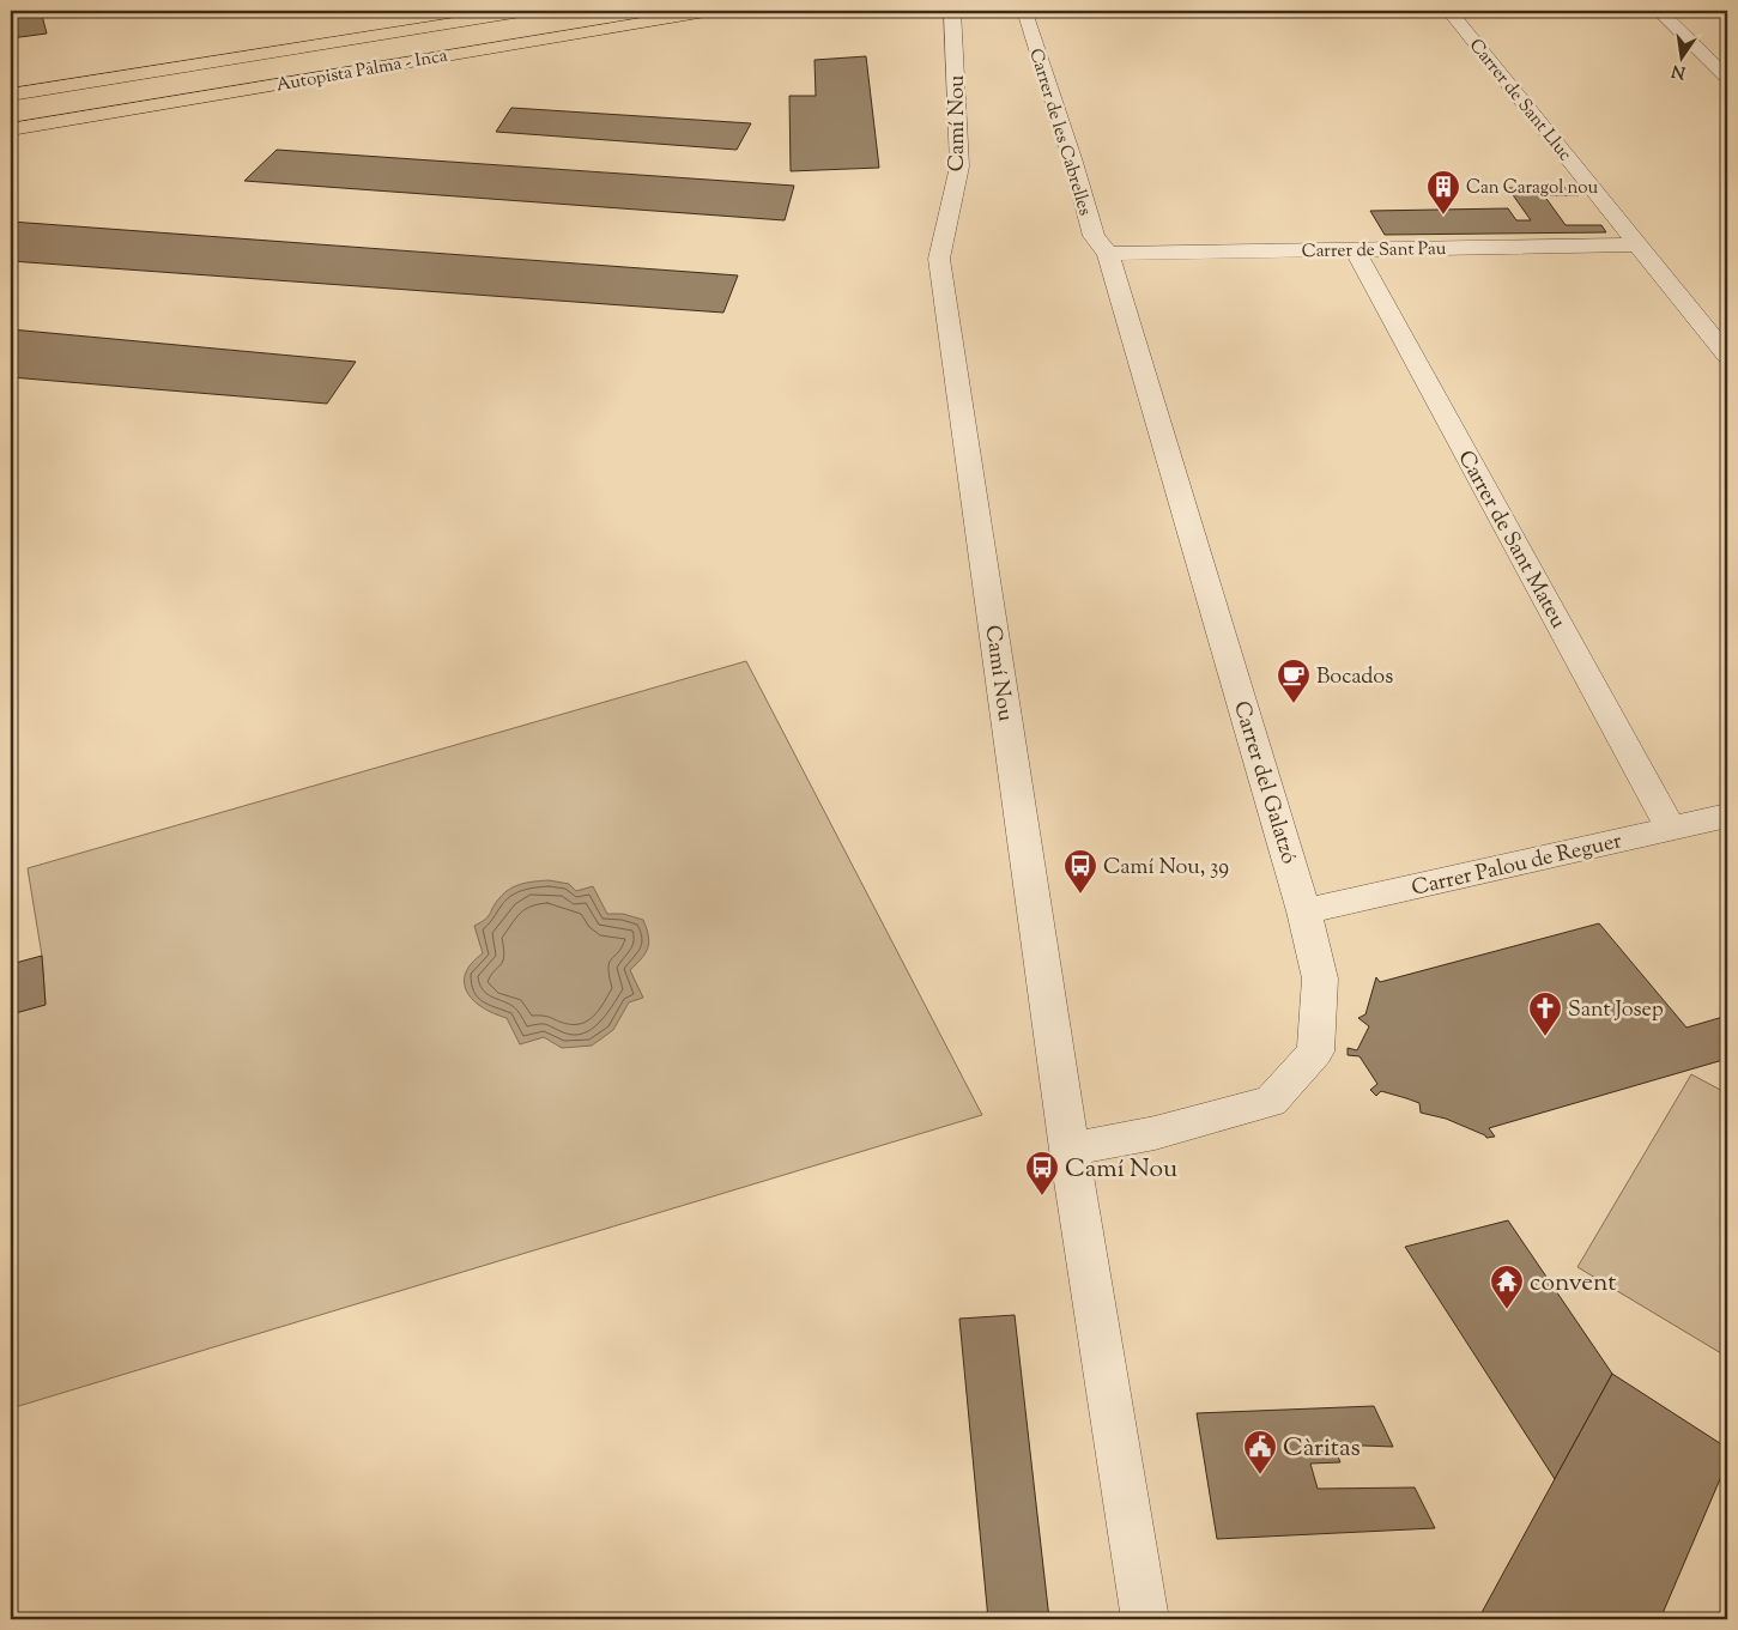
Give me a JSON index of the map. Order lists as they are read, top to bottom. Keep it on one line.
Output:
{"streets":{"highway":["Autopista Palma - Inca"],"street":["Carrer de Sant Lluc","Camí Nou","Carrer de les Cabrelles","Carrer de Sant Pau","Carrer de Sant Mateu","Carrer del Galatzó","Carrer Palou de Reguer"]},"crossings":[["Carrer de Sant Lluc","Carrer de Sant Pau"],["Camí Nou","Carrer del Galatzó"],["Carrer de les Cabrelles","Carrer de Sant Pau"],["Carrer de les Cabrelles","Carrer del Galatzó"],["Carrer de Sant Pau","Carrer de Sant Mateu"],["Carrer de Sant Pau","Carrer del Galatzó"],["Carrer de Sant Mateu","Carrer Palou de Reguer"],["Carrer del Galatzó","Carrer Palou de Reguer"]],"places":{"building":["Can Caragol nou"],"cafe":["Bocados"],"bus stop":["Camí Nou, 39","Camí Nou"],"church":["Sant Josep"],"temple":["convent"],"public building":["Càritas"]},"north":"bottom"}
